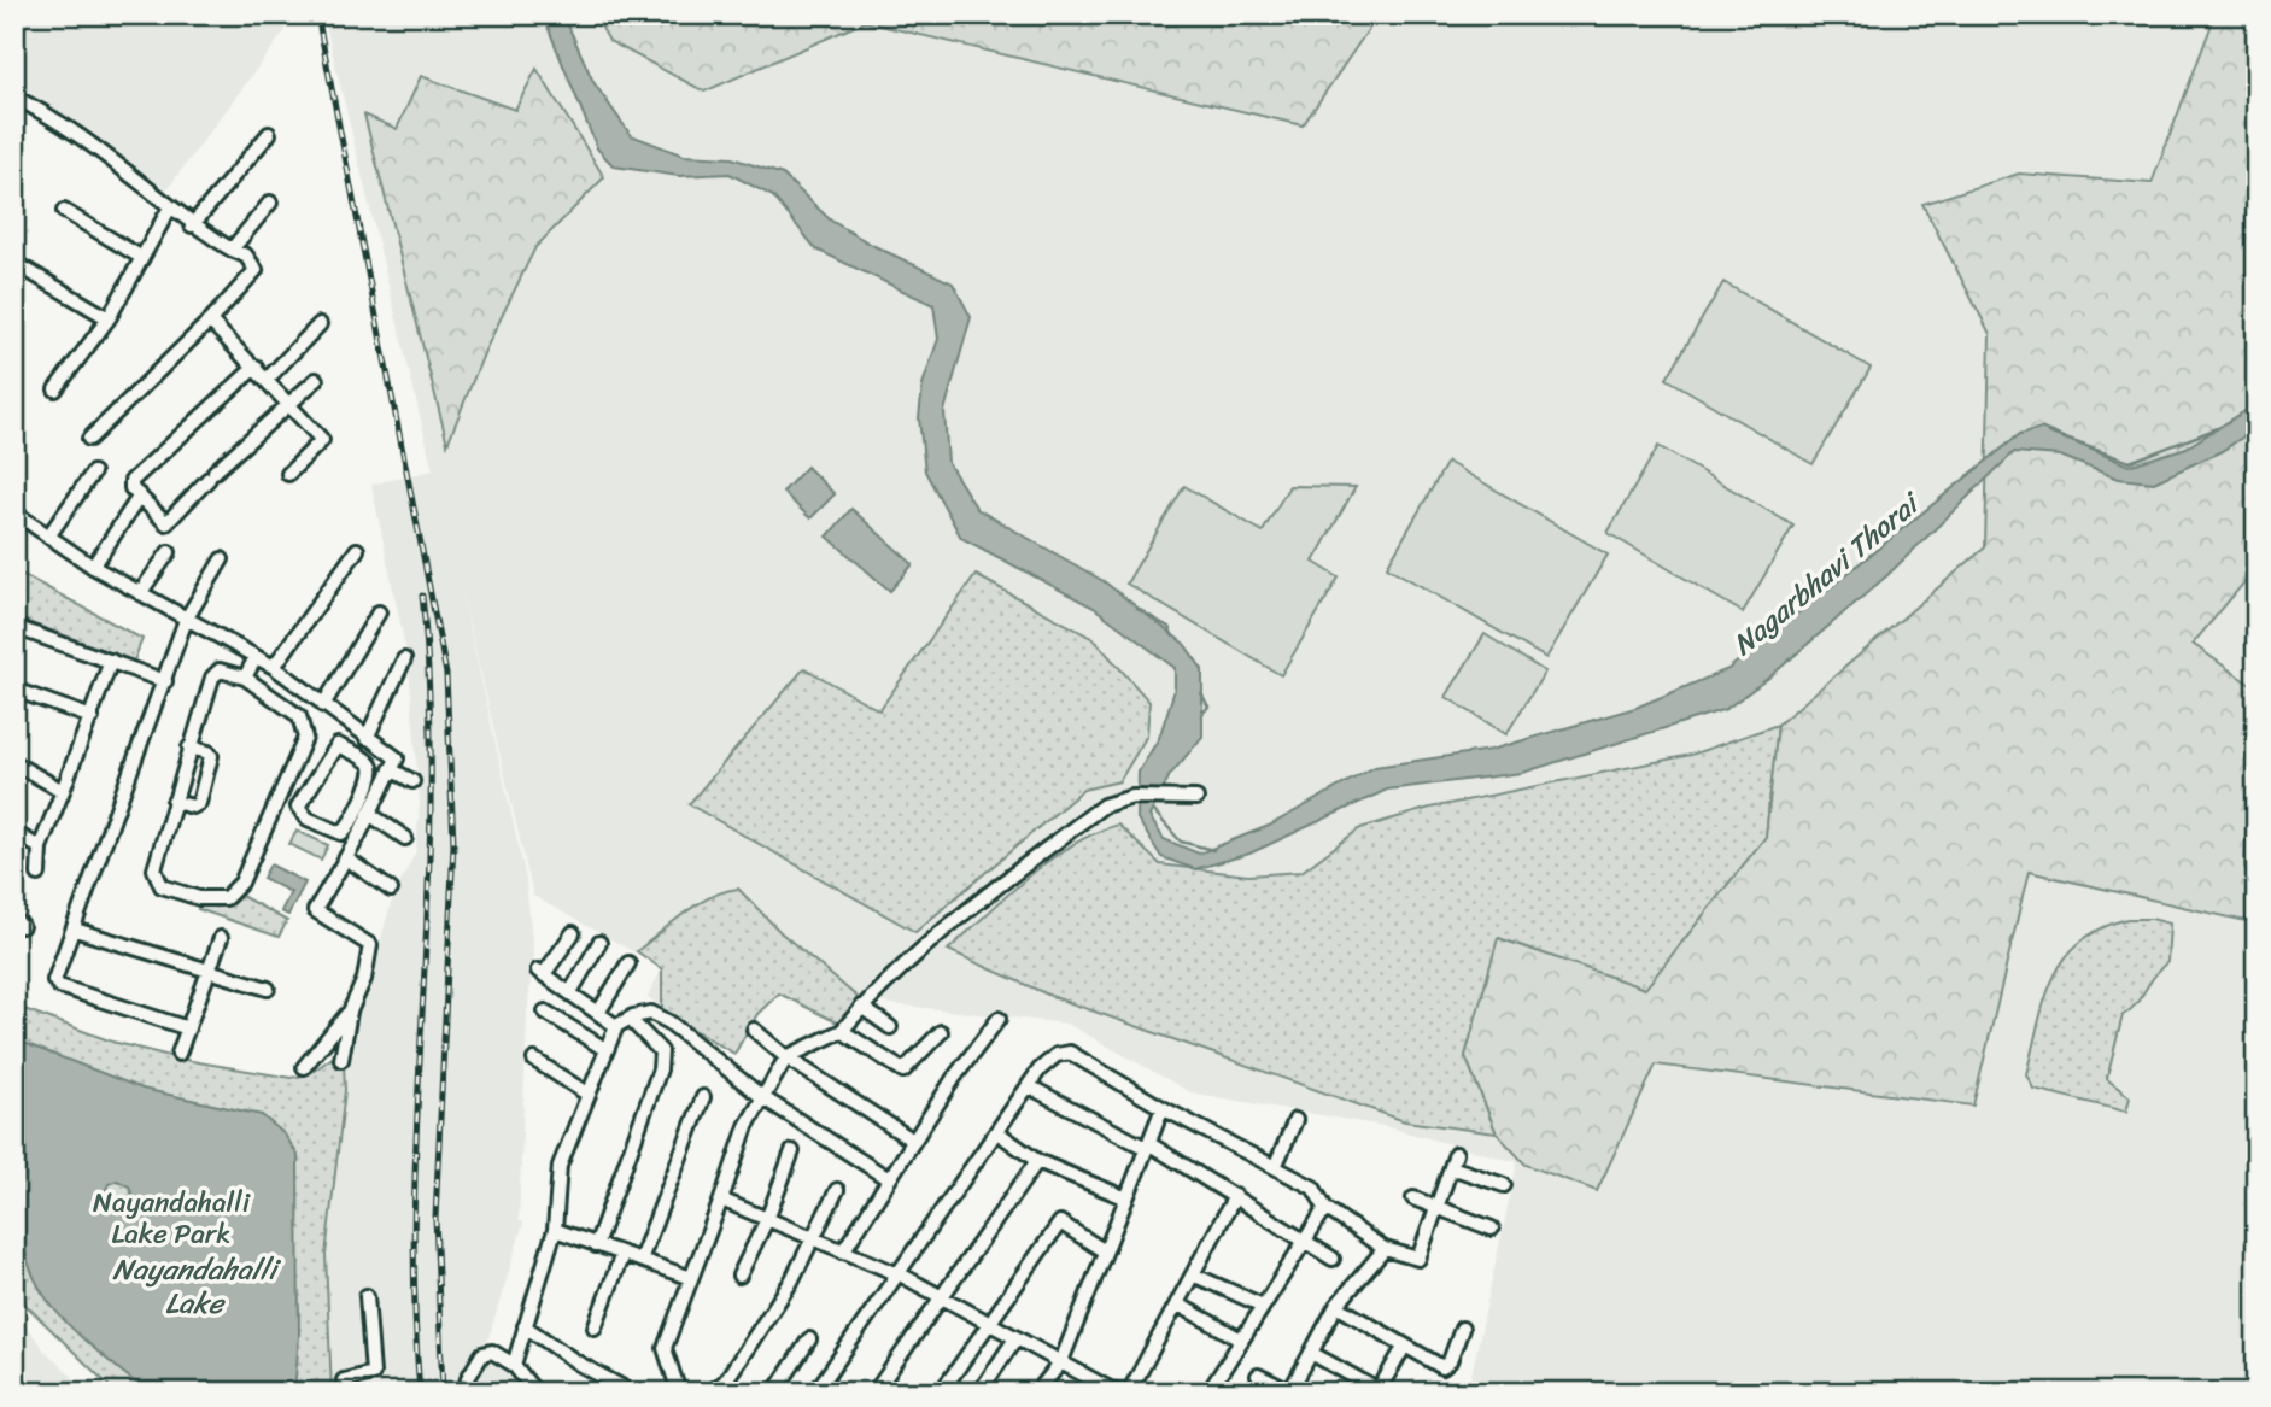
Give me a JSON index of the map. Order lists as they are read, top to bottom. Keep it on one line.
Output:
{"water":["Nagarbhavi Thorai","Nayandahalli Lake"],"parks":["Nayandahalli Lake Park"]}
